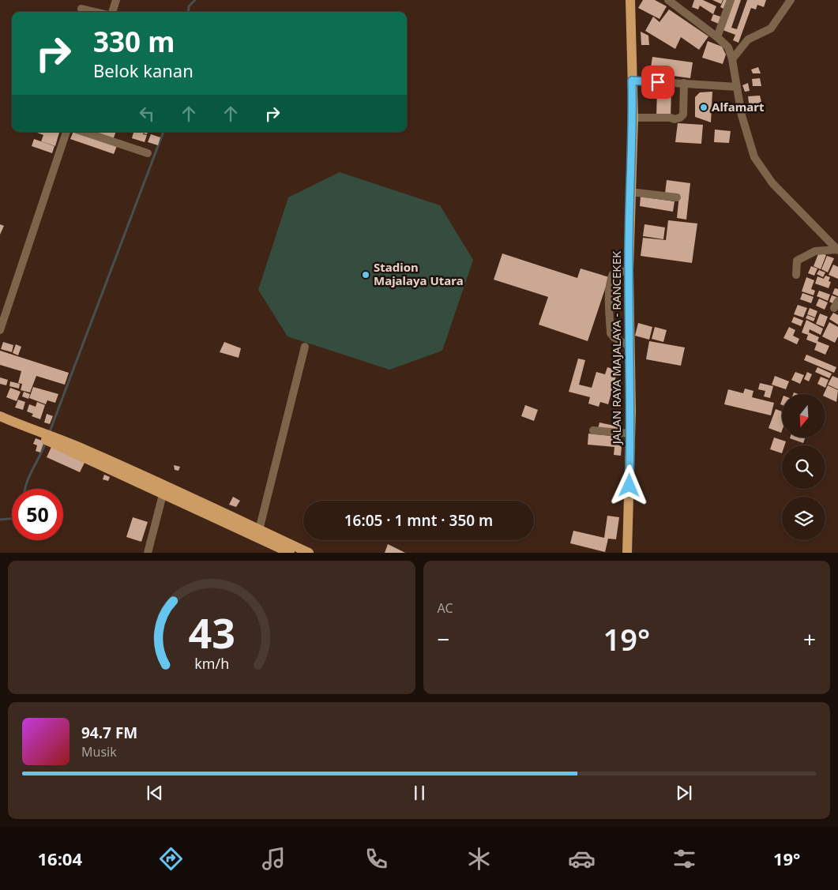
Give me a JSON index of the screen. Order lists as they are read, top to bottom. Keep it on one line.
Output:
{"streets":{"main road":["JALAN RAYA MAJALAYA - RANCEKEK"]},"places":["Alfamart","Stadion Majalaya Utara"],"north":"bottom","page":{"turn":["330 m","Belok kanan"],"limit":"50","trip":"16:05 · 1 mnt · 350 m","tile":"AC","heat":["−","19°","+"],"song":["94.7 FM","Musik"],"tabs":["16:04","19°"],"gauge":["43","km/h"]}}
